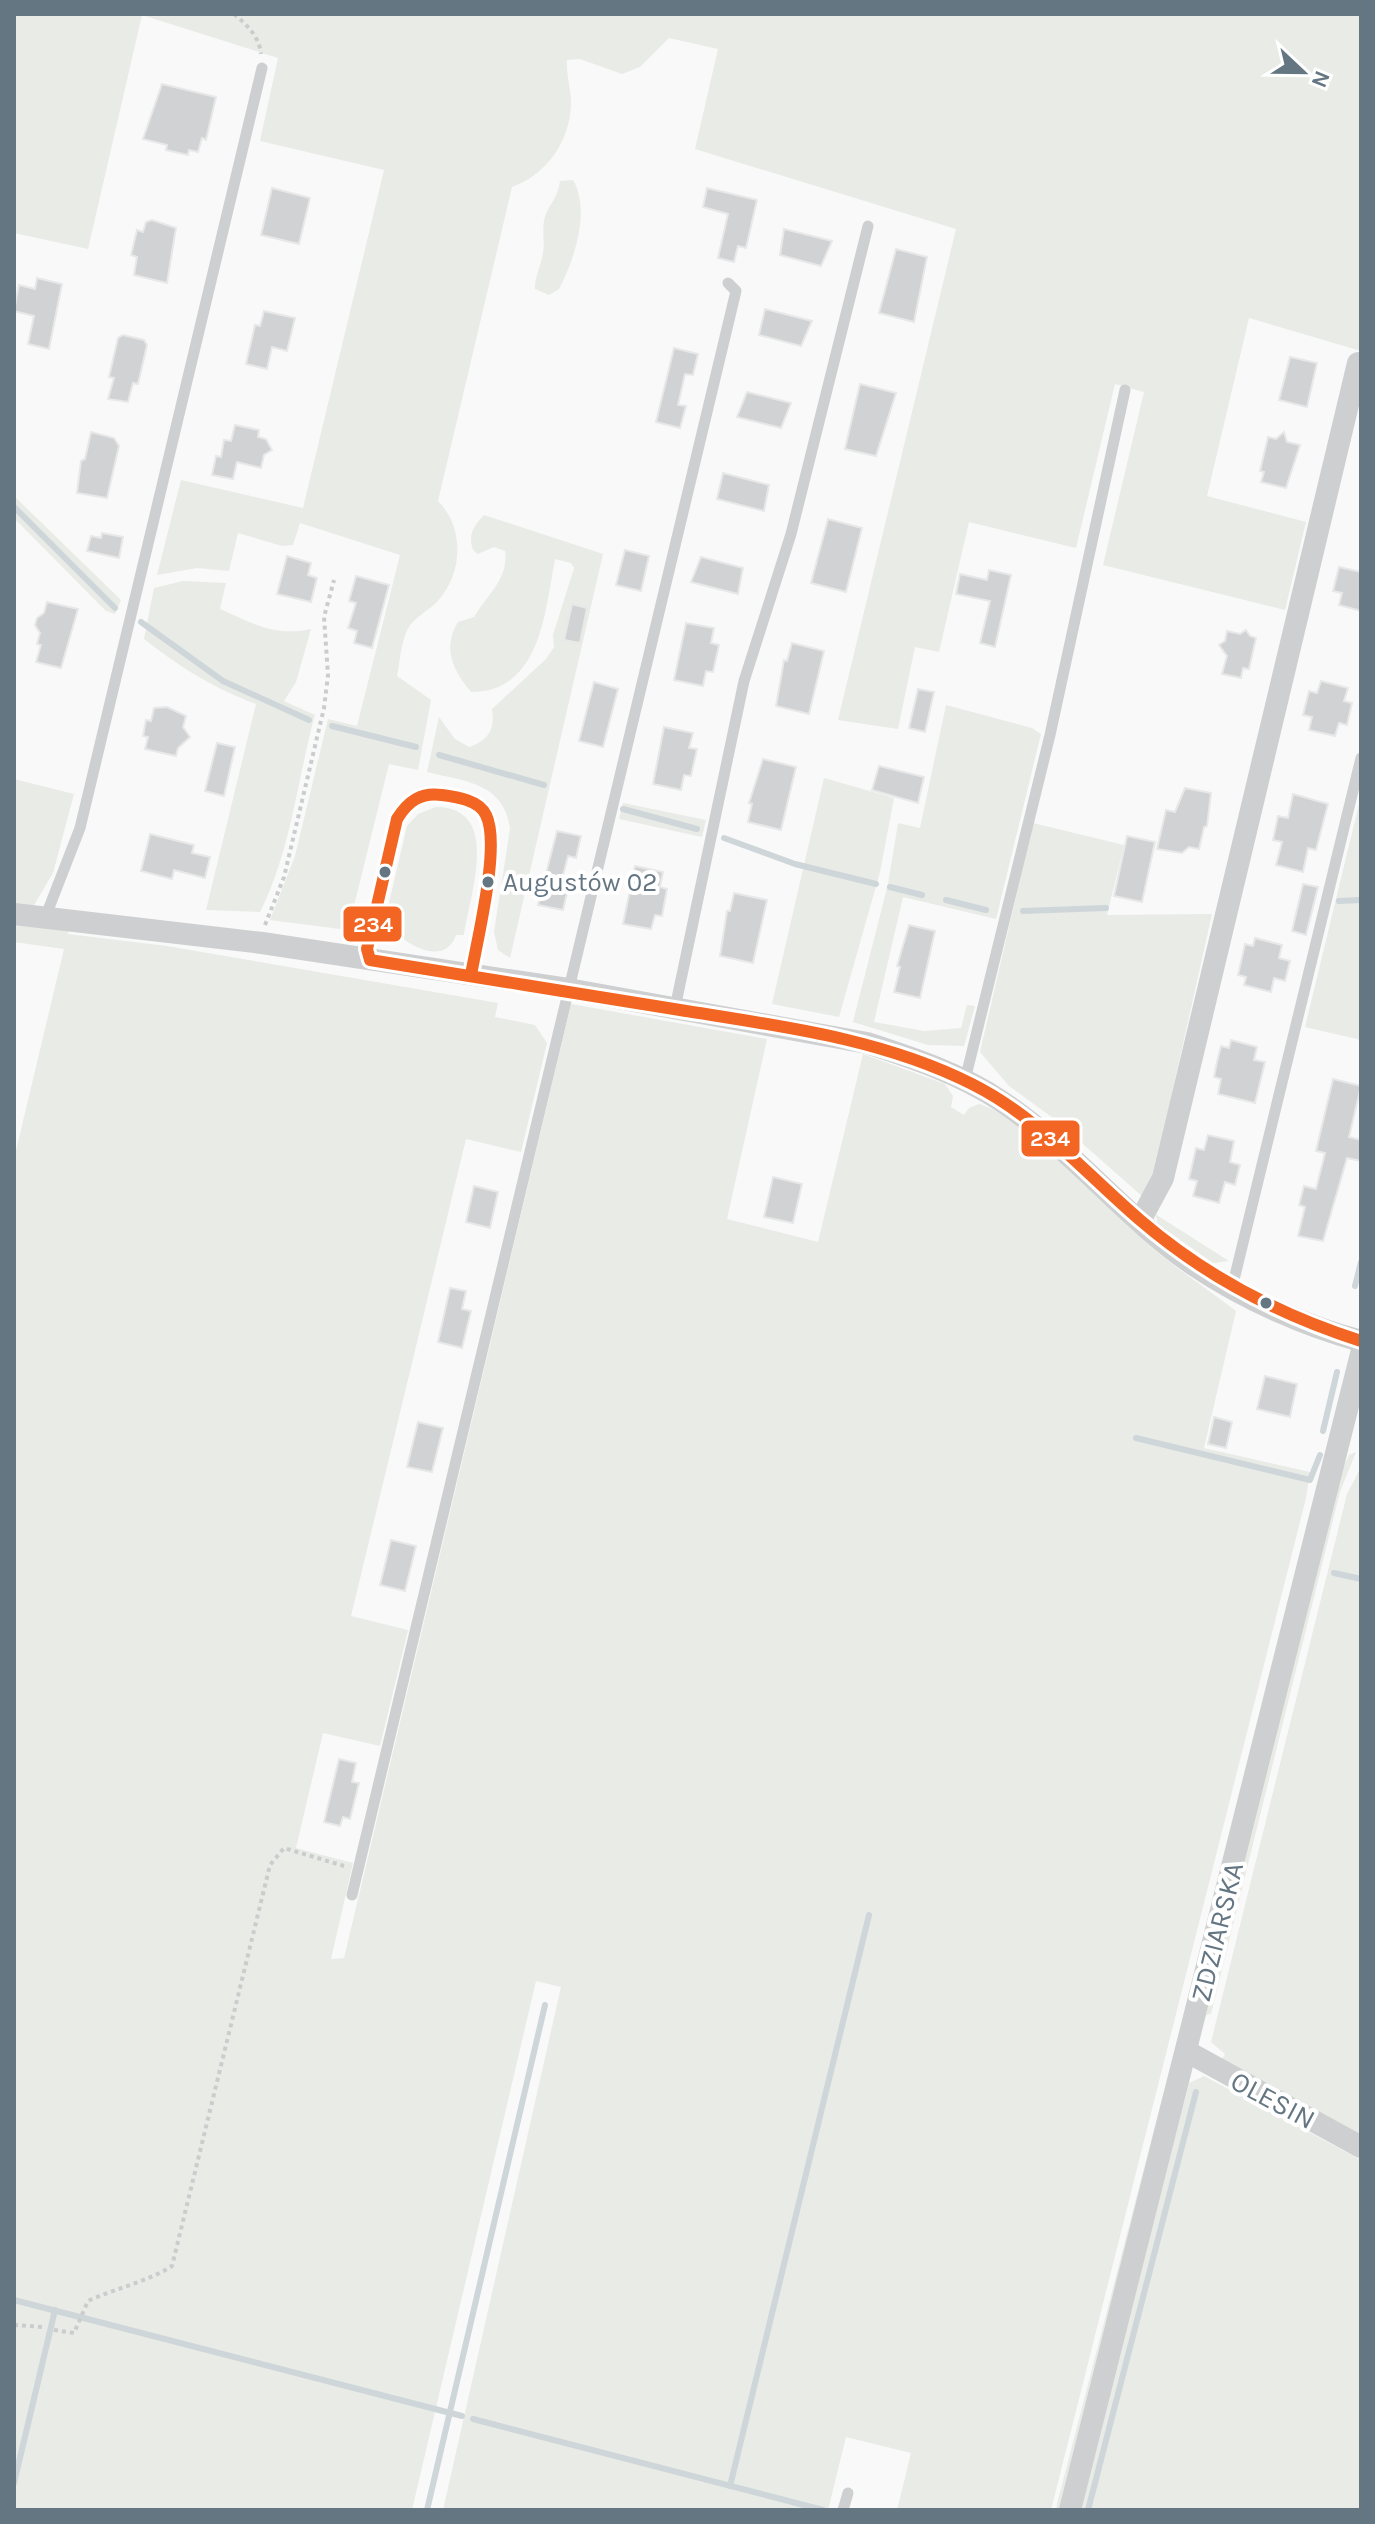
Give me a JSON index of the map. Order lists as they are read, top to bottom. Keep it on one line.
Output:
{"streets":{"street":["ZDZIARSKA","OLESIN"]},"crossings":[["ZDZIARSKA","OLESIN"]],"places":["Augustów 02"],"lines":["transit line 234"],"north":"right"}
